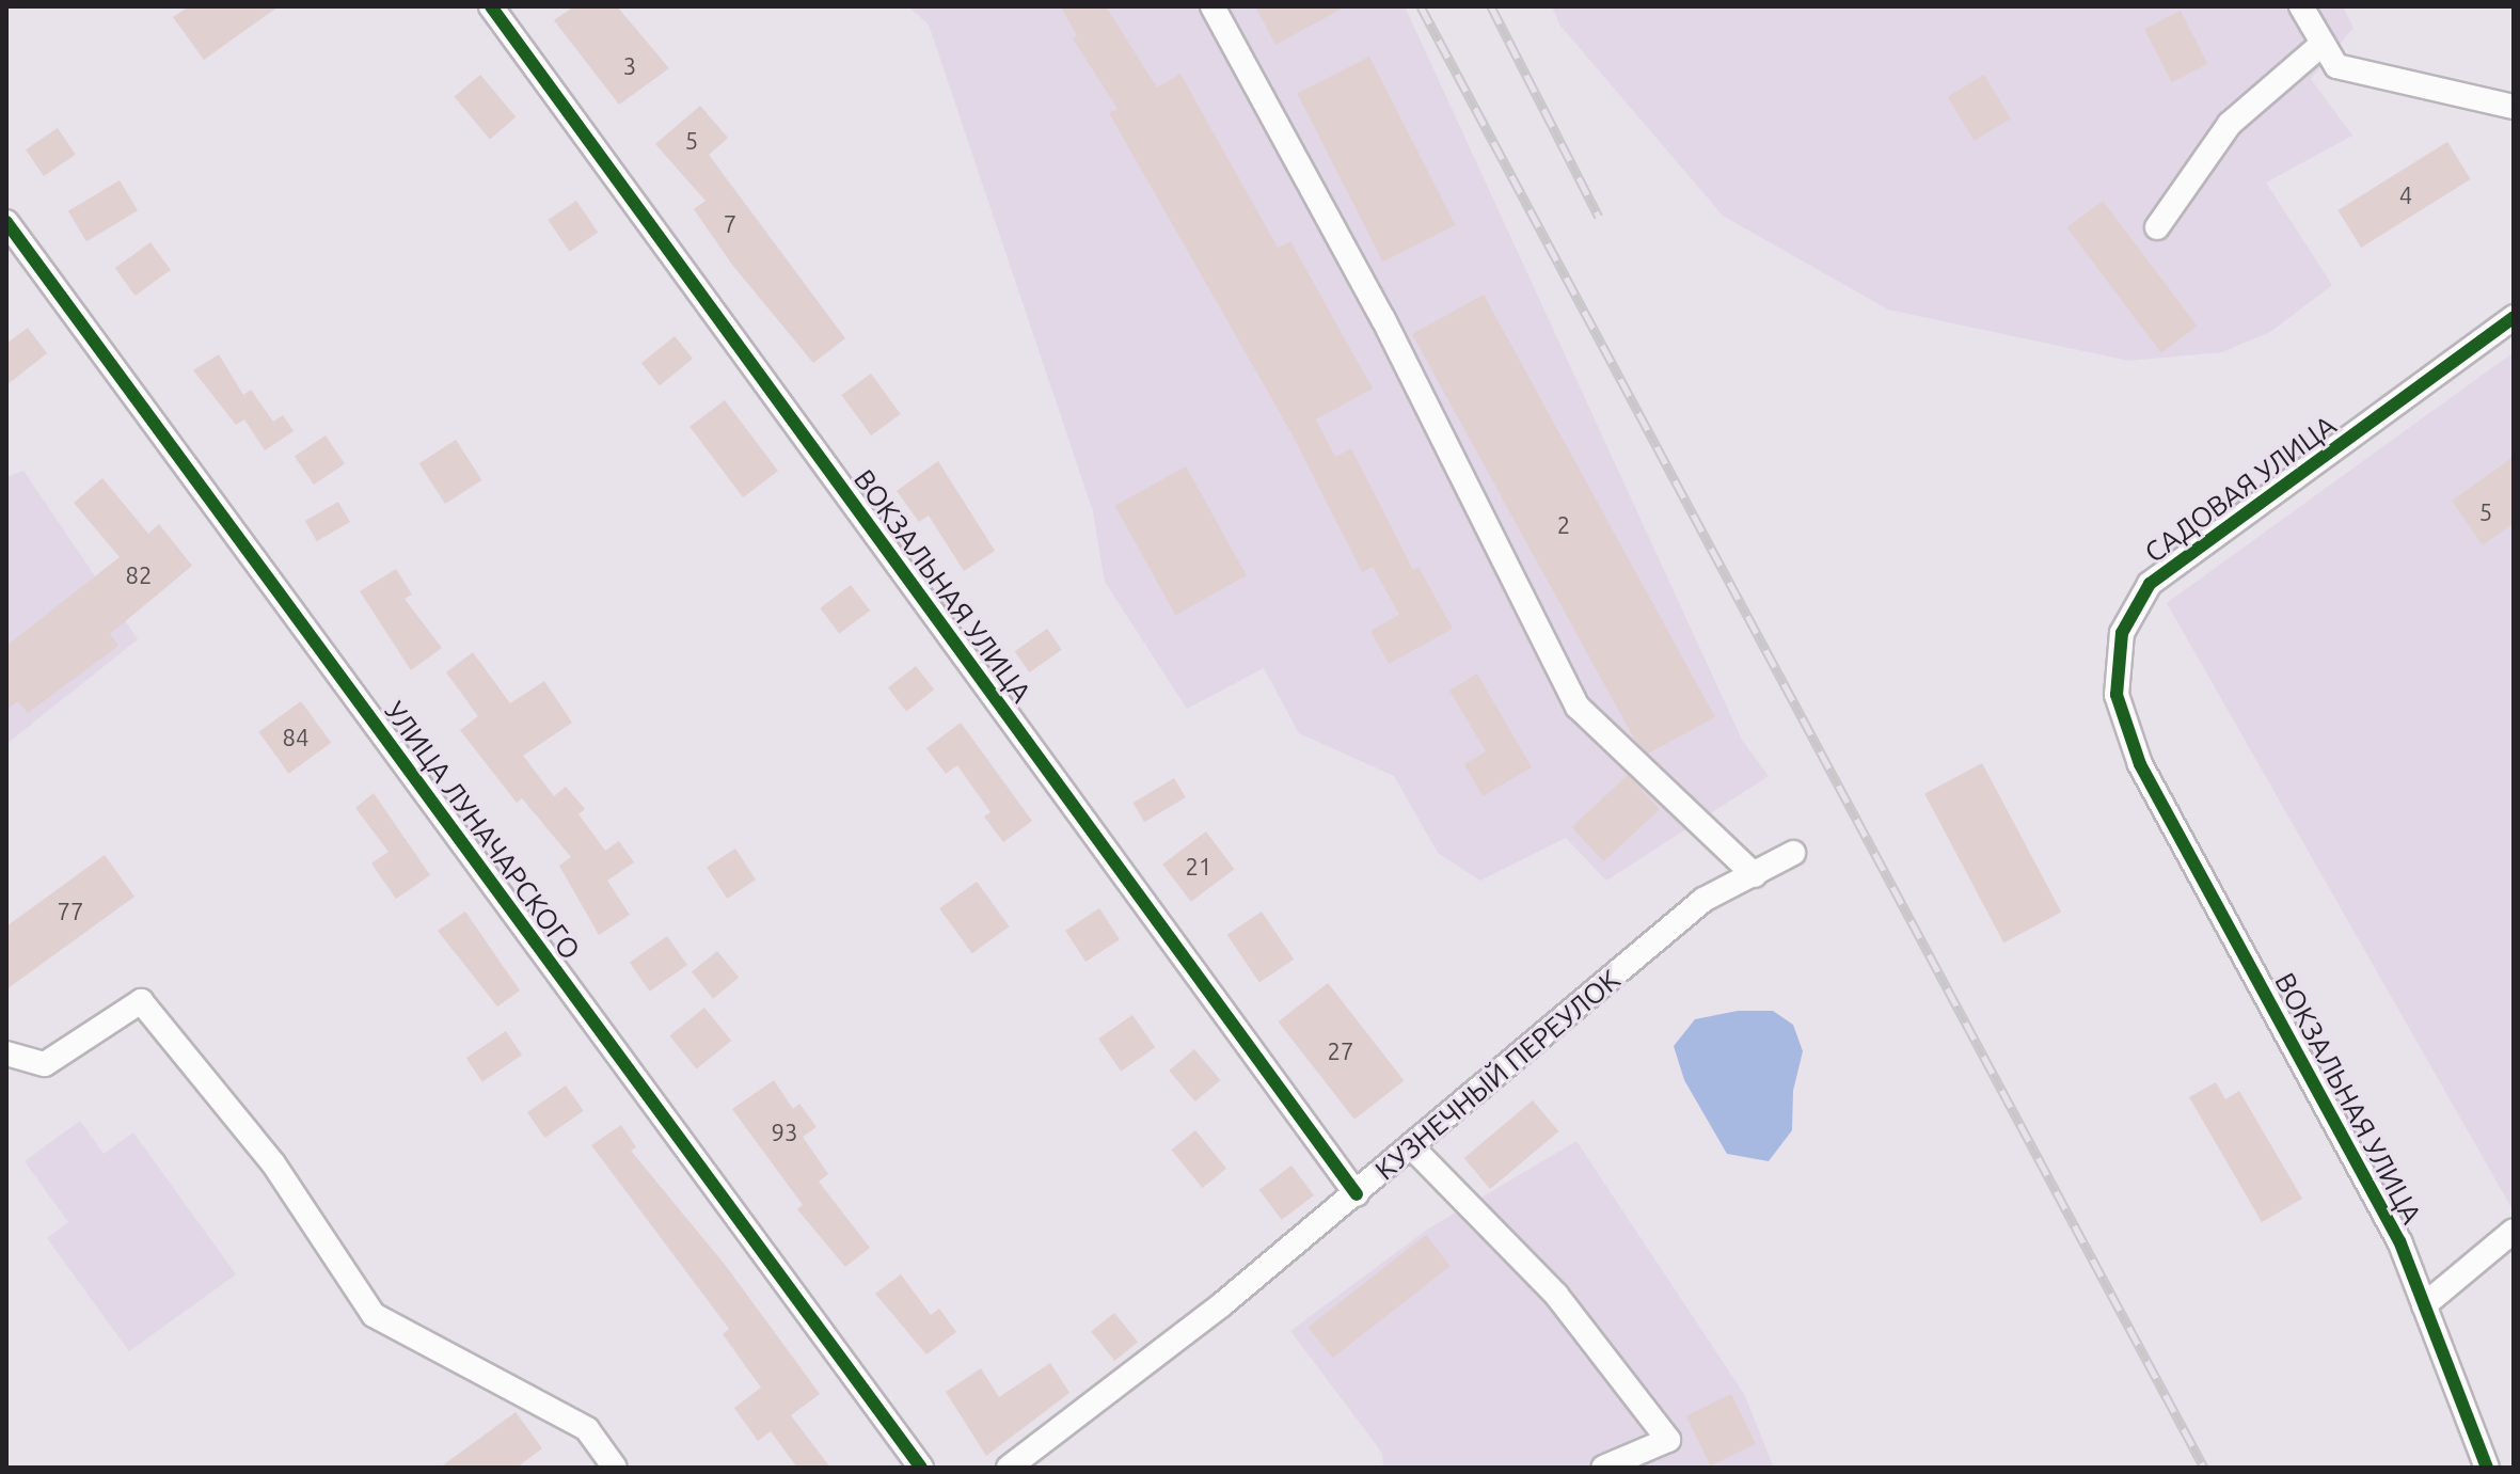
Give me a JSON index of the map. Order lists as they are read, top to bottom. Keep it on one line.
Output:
{"streets":{"street":["САДОВАЯ УЛИЦА","ВОКЗАЛЬНАЯ УЛИЦА","УЛИЦА ЛУНАЧАРСКОГО","КУЗНЕЧНЫЙ ПЕРЕУЛОК"]},"crossings":[["САДОВАЯ УЛИЦА","ВОКЗАЛЬНАЯ УЛИЦА"],["ВОКЗАЛЬНАЯ УЛИЦА","КУЗНЕЧНЫЙ ПЕРЕУЛОК"]],"house_numbers":["3","5","4","7","5","2","82","84","21","77","27","93"]}
